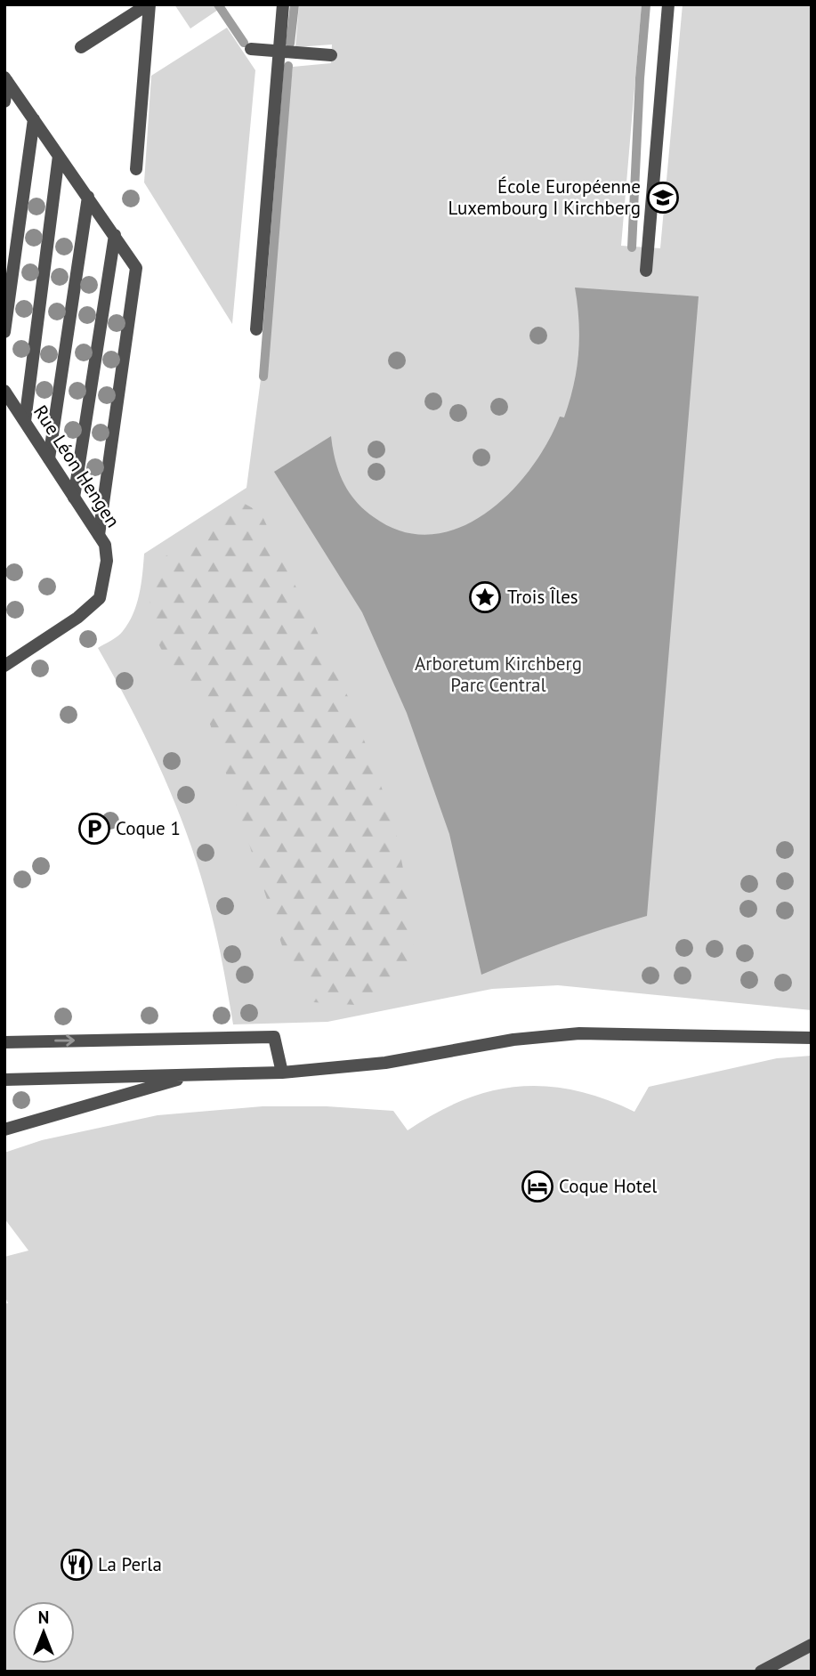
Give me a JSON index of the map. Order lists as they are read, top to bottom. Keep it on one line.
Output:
{"streets":{"street":["Rue Léon Hengen"]},"parks":["Arboretum Kirchberg Parc Central"],"places":{"school or university":["École Européenne Luxembourg I Kirchberg"],"place":["Trois Îles"],"parking":["Coque 1"],"hotel":["Coque Hotel"],"restaurant":["La Perla"]},"north":"top"}
